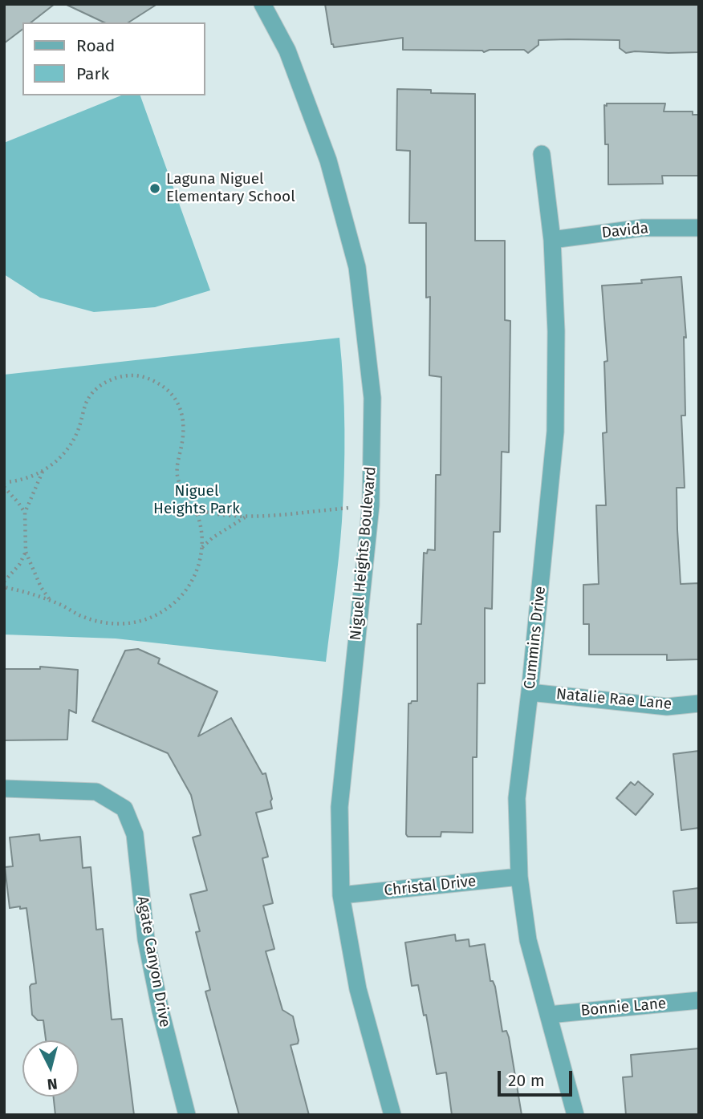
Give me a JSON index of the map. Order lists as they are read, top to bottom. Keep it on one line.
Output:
{"streets":{"street":["Davida","Niguel Heights Boulevard","Cummins Drive","Natalie Rae Lane","Christal Drive","Agate Canyon Drive","Bonnie Lane"]},"crossings":[["Davida","Cummins Drive"],["Niguel Heights Boulevard","Christal Drive"],["Cummins Drive","Natalie Rae Lane"],["Cummins Drive","Christal Drive"],["Cummins Drive","Bonnie Lane"]],"parks":["Niguel Heights Park"],"places":["Laguna Niguel Elementary School"],"legend":["Road","Park"],"scale_bar":"20 m","north":"bottom"}
